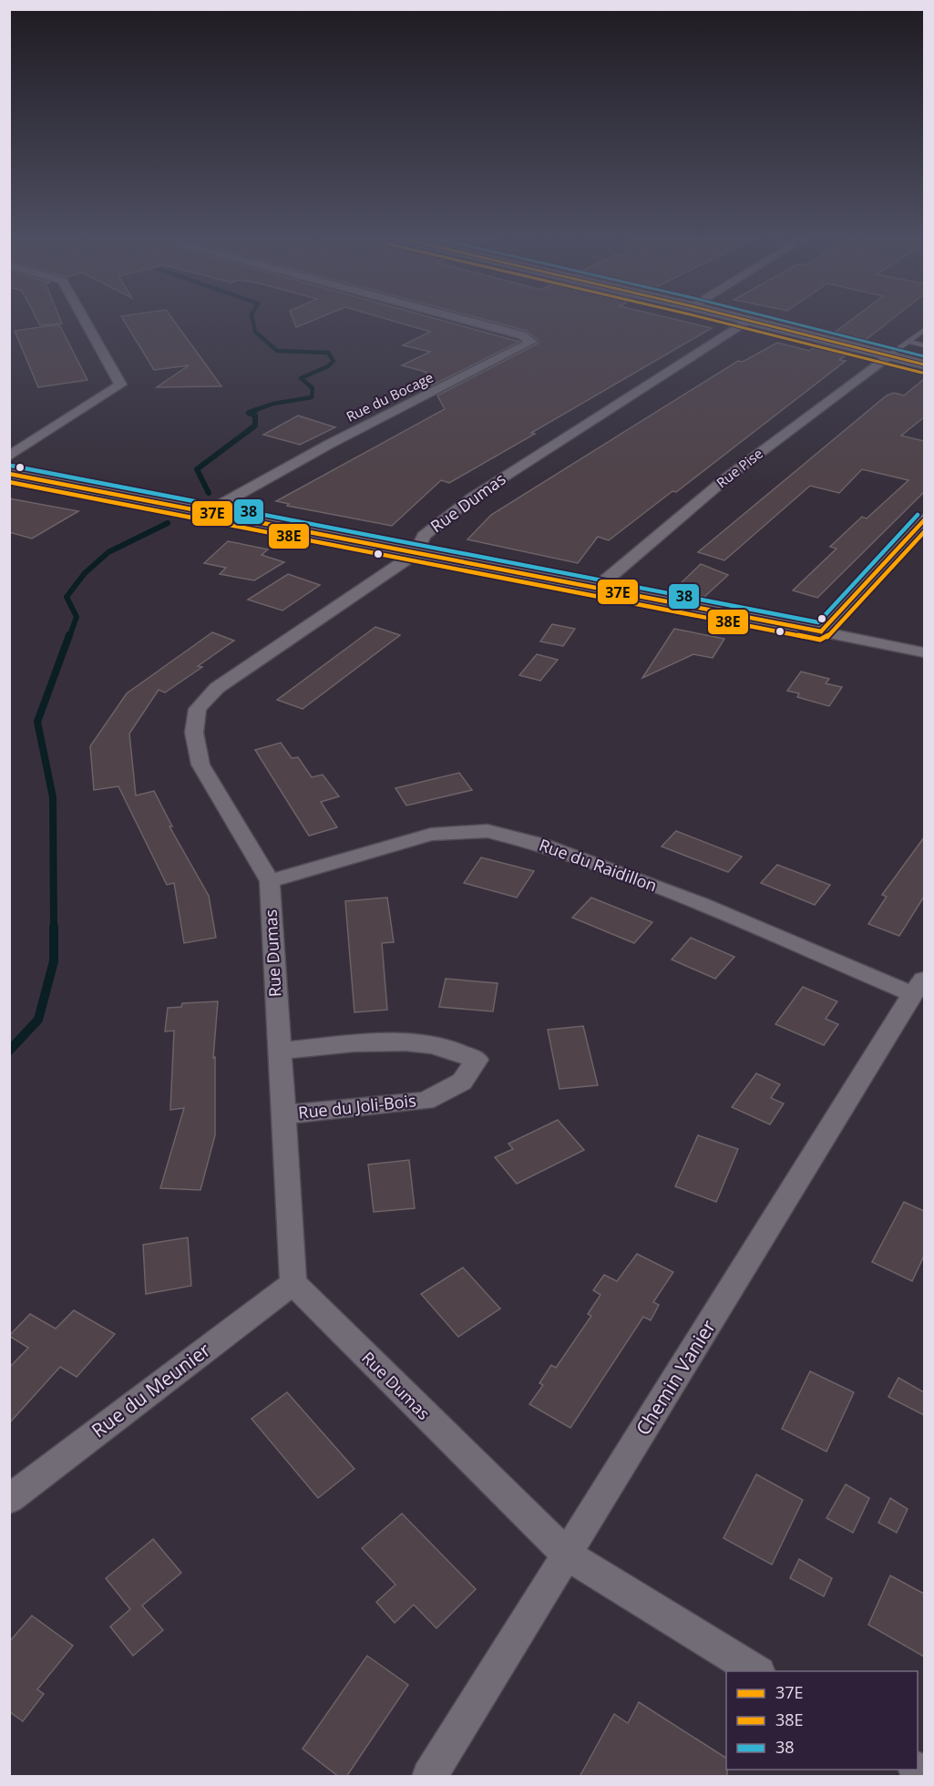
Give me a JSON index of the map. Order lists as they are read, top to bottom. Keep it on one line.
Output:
{"streets":{"street":["Rue du Bocage","Rue Pise","Rue Dumas","Rue du Raidillon","Rue du Joli-Bois","Chemin Vanier","Rue du Meunier"]},"crossings":[["Rue Dumas","Rue du Raidillon"],["Rue Dumas","Rue du Joli-Bois"],["Rue Dumas","Chemin Vanier"],["Rue Dumas","Rue du Meunier"],["Rue du Raidillon","Chemin Vanier"]],"lines":["transit line 37E","transit line 38E","transit line 38"],"legend":["37E","38E","38"]}
